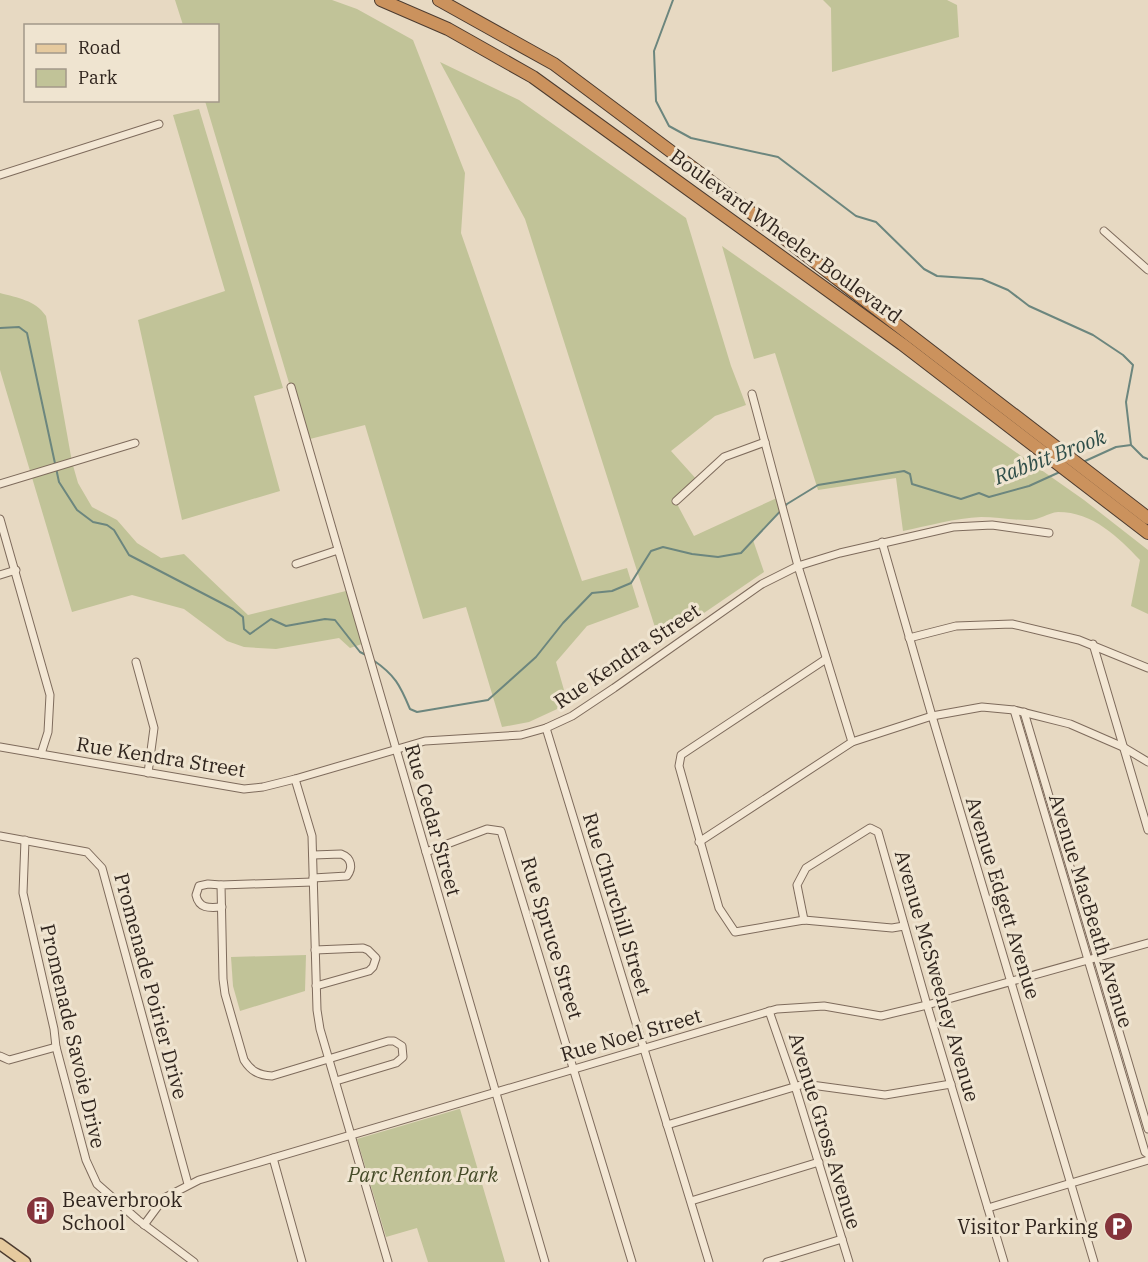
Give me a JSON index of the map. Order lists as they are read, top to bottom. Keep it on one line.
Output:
{"streets":{"highway":["Boulevard Wheeler Boulevard"],"street":["Rue Kendra Street","Rue Cedar Street","Avenue Edgett Avenue","Rue Churchill Street","Avenue MacBeath Avenue","Rue Spruce Street","Avenue McSweeney Avenue","Promenade Poirier Drive","Rue Noel Street","Promenade Savoie Drive","Avenue Gross Avenue"]},"crossings":[["Rue Kendra Street","Rue Cedar Street"],["Rue Kendra Street","Avenue Edgett Avenue"],["Rue Kendra Street","Rue Churchill Street"],["Rue Cedar Street","Rue Spruce Street"],["Rue Cedar Street","Rue Noel Street"],["Avenue Edgett Avenue","Rue Noel Street"],["Rue Churchill Street","Rue Noel Street"],["Avenue MacBeath Avenue","Rue Noel Street"],["Rue Spruce Street","Rue Noel Street"],["Avenue McSweeney Avenue","Rue Noel Street"],["Promenade Poirier Drive","Rue Noel Street"],["Promenade Poirier Drive","Promenade Savoie Drive"],["Rue Noel Street","Promenade Savoie Drive"],["Rue Noel Street","Avenue Gross Avenue"]],"water":["Rabbit Brook"],"parks":["Parc Renton Park"],"places":{"building":["Beaverbrook School"],"parking":["Visitor Parking"]},"legend":["Road","Park"]}
